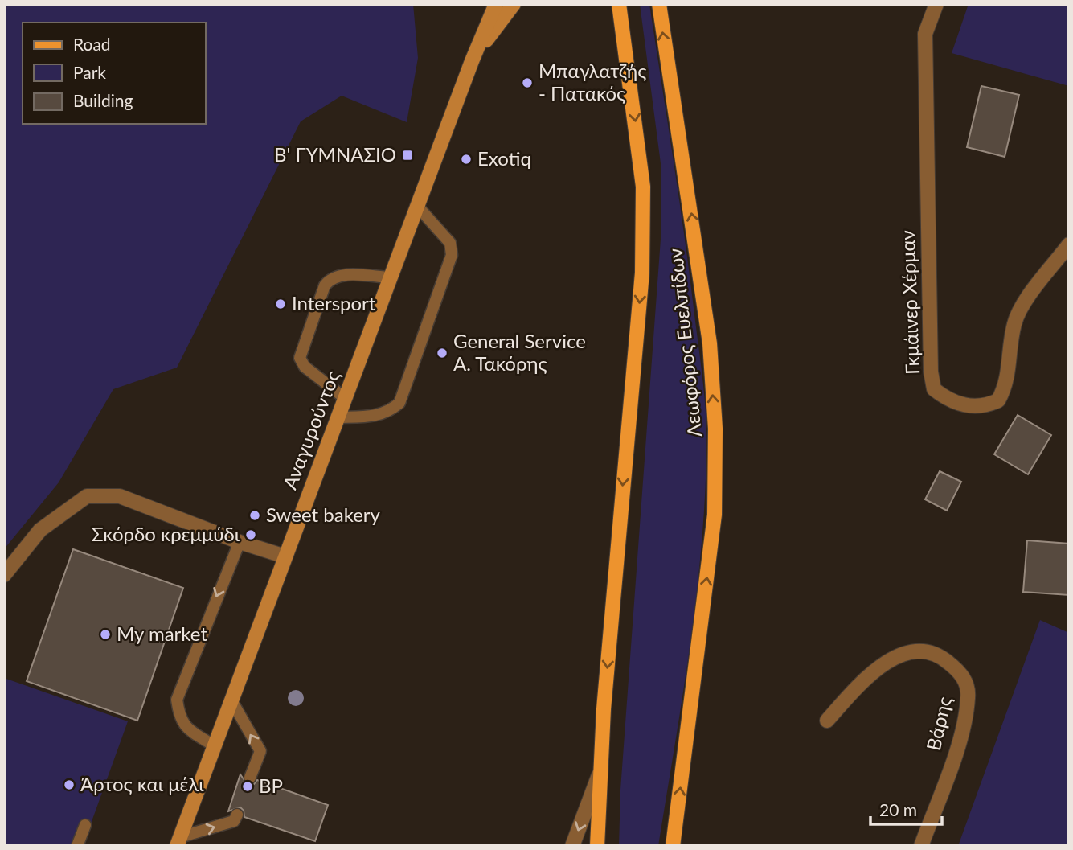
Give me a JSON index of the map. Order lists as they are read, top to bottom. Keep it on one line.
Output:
{"streets":{"main road":["Λεωφόρος Ευελπίδων","Αναγυρούντος"],"street":["Γκμάινερ Χέρμαν","Βάρης"]},"places":{"other":["Μπαγλατζής - Πατακός","Exotiq","Intersport","General Service Α. Τακόρης","Sweet bakery","Σκόρδο κρεμμύδι","My market","Άρτος και μέλι","BP"],"transit":["Β' ΓΥΜΝΑΣΙΟ"]},"legend":["Road","Park","Building"],"scale_bar":"20 m"}
